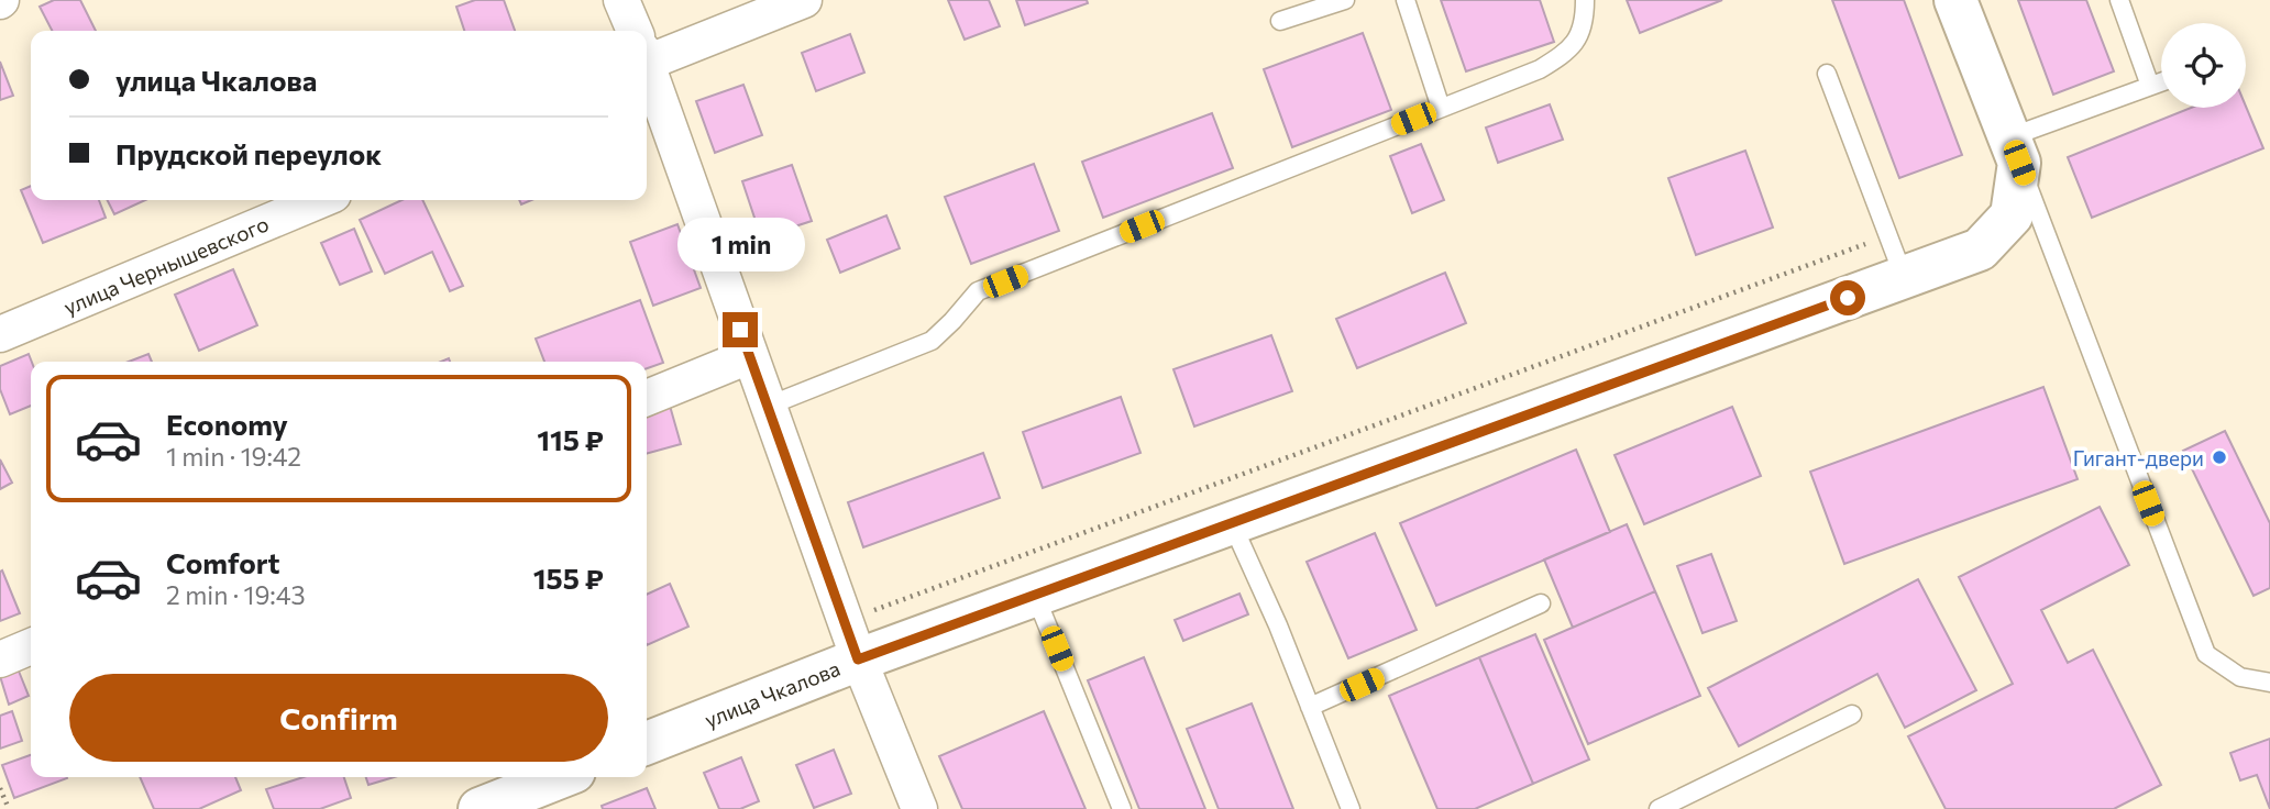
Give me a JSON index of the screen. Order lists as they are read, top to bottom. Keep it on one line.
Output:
{"streets":{"street":["улица Чернышевского","улица Чкалова"]},"places":["Гигант-двери"],"page":{"banner":["улица Чкалова","Прудской переулок"],"bubble":"1 min","list":[{"name":"Economy","note":"1 min · 19:42","value":"115 ₽"},{"name":"Comfort","note":"2 min · 19:43","value":"155 ₽"}],"buttons":"Confirm"}}
